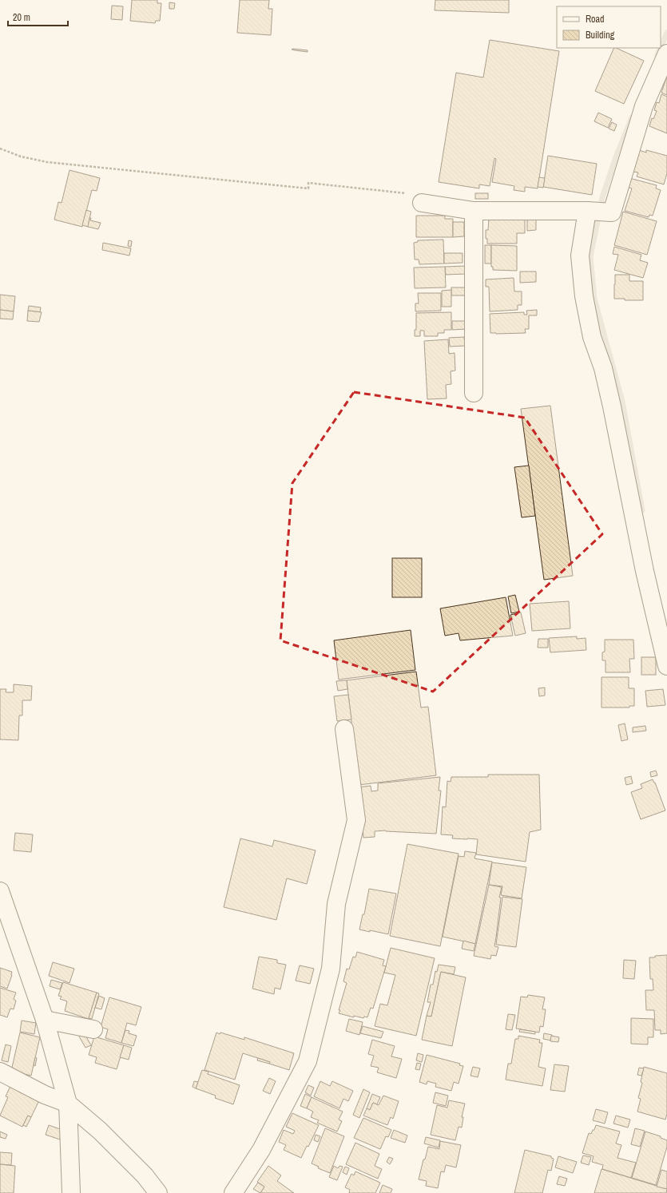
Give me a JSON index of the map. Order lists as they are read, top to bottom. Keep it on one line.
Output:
{"legend":["Road","Building"],"scale_bar":"20 m"}
